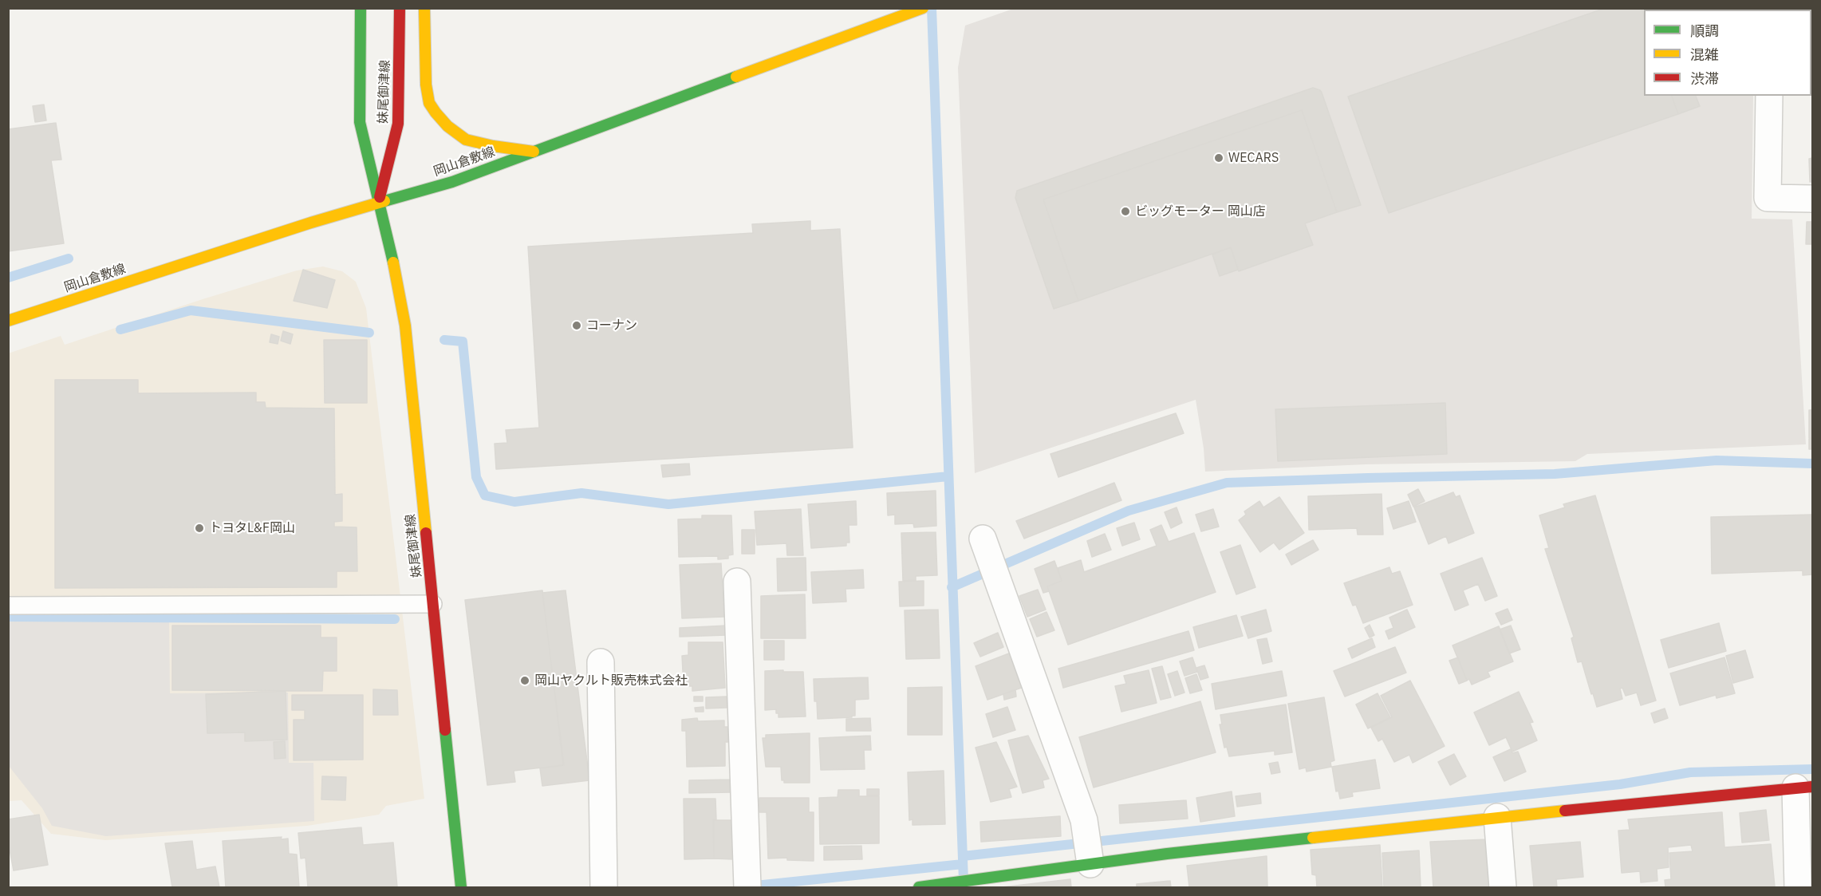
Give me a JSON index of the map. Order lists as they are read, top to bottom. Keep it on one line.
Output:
{"streets":{"main road":["妹尾御津線","岡山倉敷線"]},"crossings":[["妹尾御津線","岡山倉敷線"]],"places":["WECARS","ビッグモーター 岡山店","コーナン","トヨタL&F岡山","岡山ヤクルト販売株式会社"],"legend":["順調","混雑","渋滞"]}
